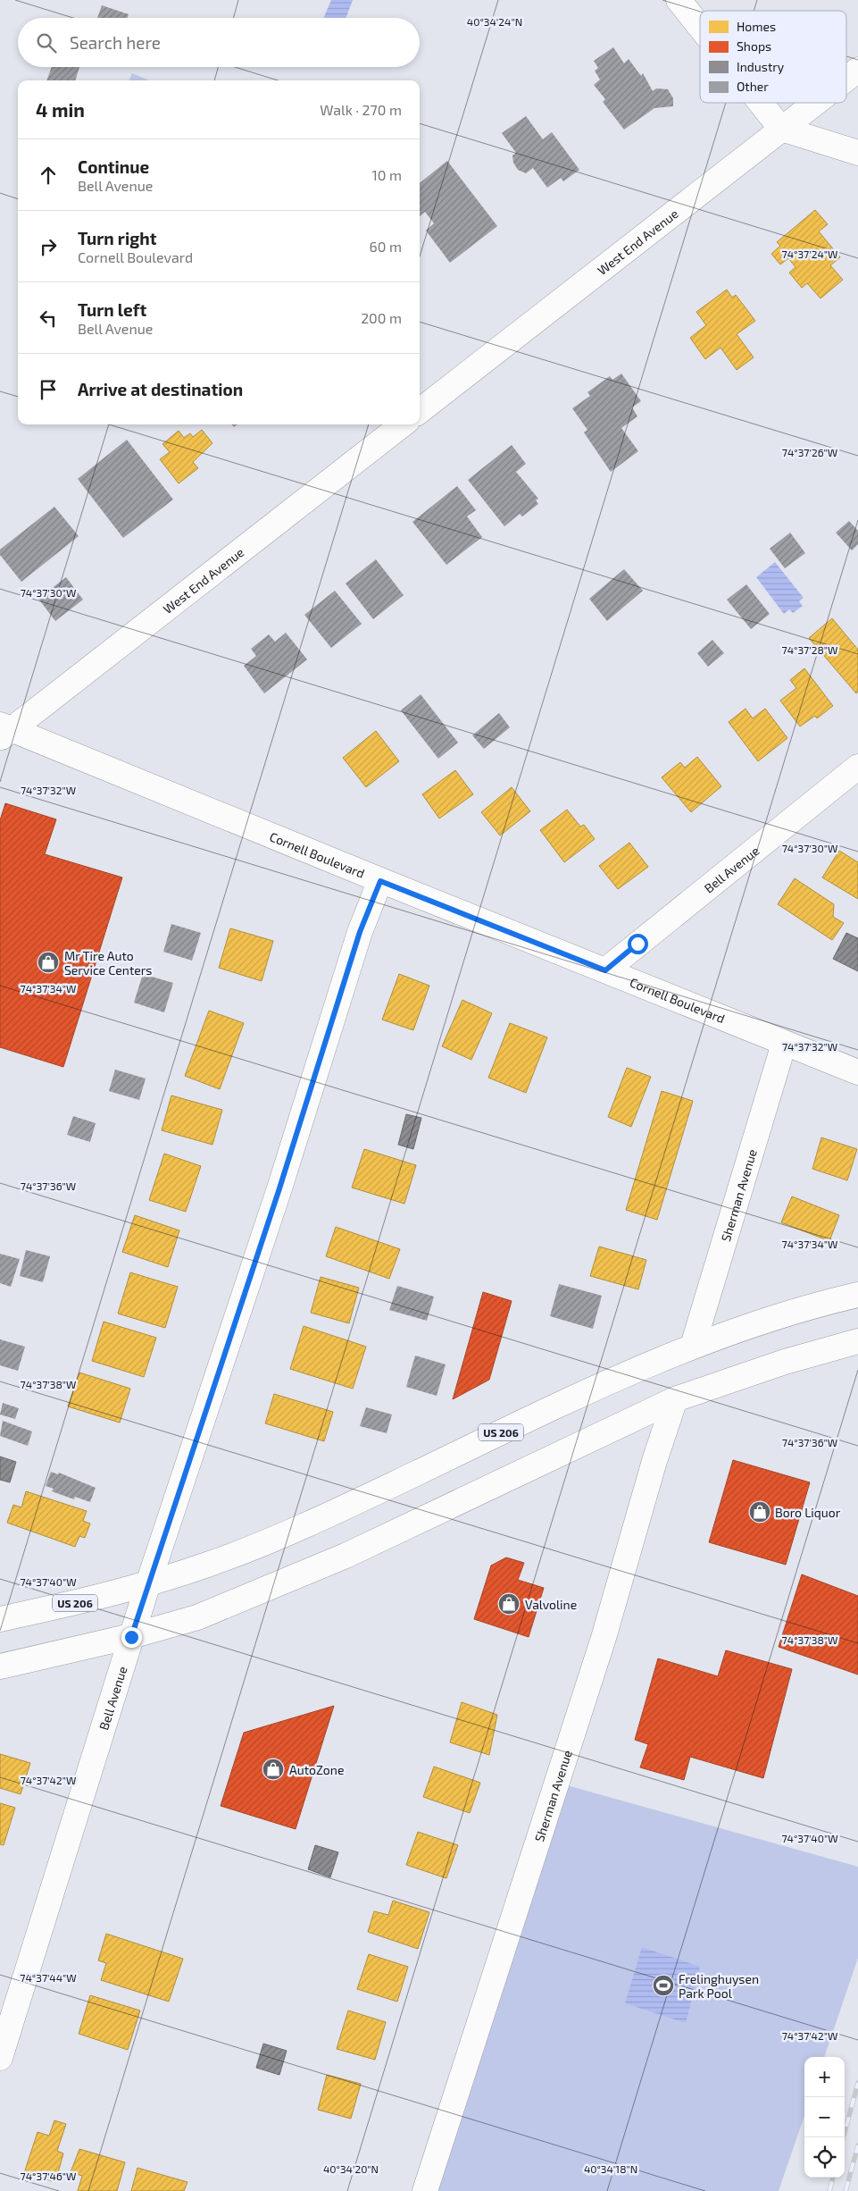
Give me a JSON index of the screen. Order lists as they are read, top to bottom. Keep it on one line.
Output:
{"streets":{"main road":["West End Avenue","Cornell Boulevard","Bell Avenue","Sherman Avenue","US 206"]},"crossings":[["West End Avenue","Cornell Boulevard"],["Cornell Boulevard","Bell Avenue"],["Cornell Boulevard","Sherman Avenue"],["Bell Avenue","US 206"],["Sherman Avenue","US 206"]],"places":{"shop":["Mr Tire Auto Service Centers","Boro Liquor","Valvoline","AutoZone"],"sports":["Frelinghuysen Park Pool"]},"legend":["Homes","Shops","Industry","Other"],"page":{"search":"Search here","heading":["4 min","Walk · 270 m"],"list":[["Continue","Bell Avenue","10 m"],["Turn right","Cornell Boulevard","60 m"],["Turn left","Bell Avenue","200 m"],"Arrive at destination"],"map_buttons":["+","−"]},"coordinates":["40°34'24\"N","74°37'24\"W","74°37'26\"W","74°37'30\"W","74°37'28\"W","74°37'32\"W","74°37'34\"W","74°37'36\"W","74°37'38\"W","74°37'40\"W","74°37'42\"W","74°37'44\"W","40°34'20\"N","40°34'18\"N","74°37'46\"W"]}
